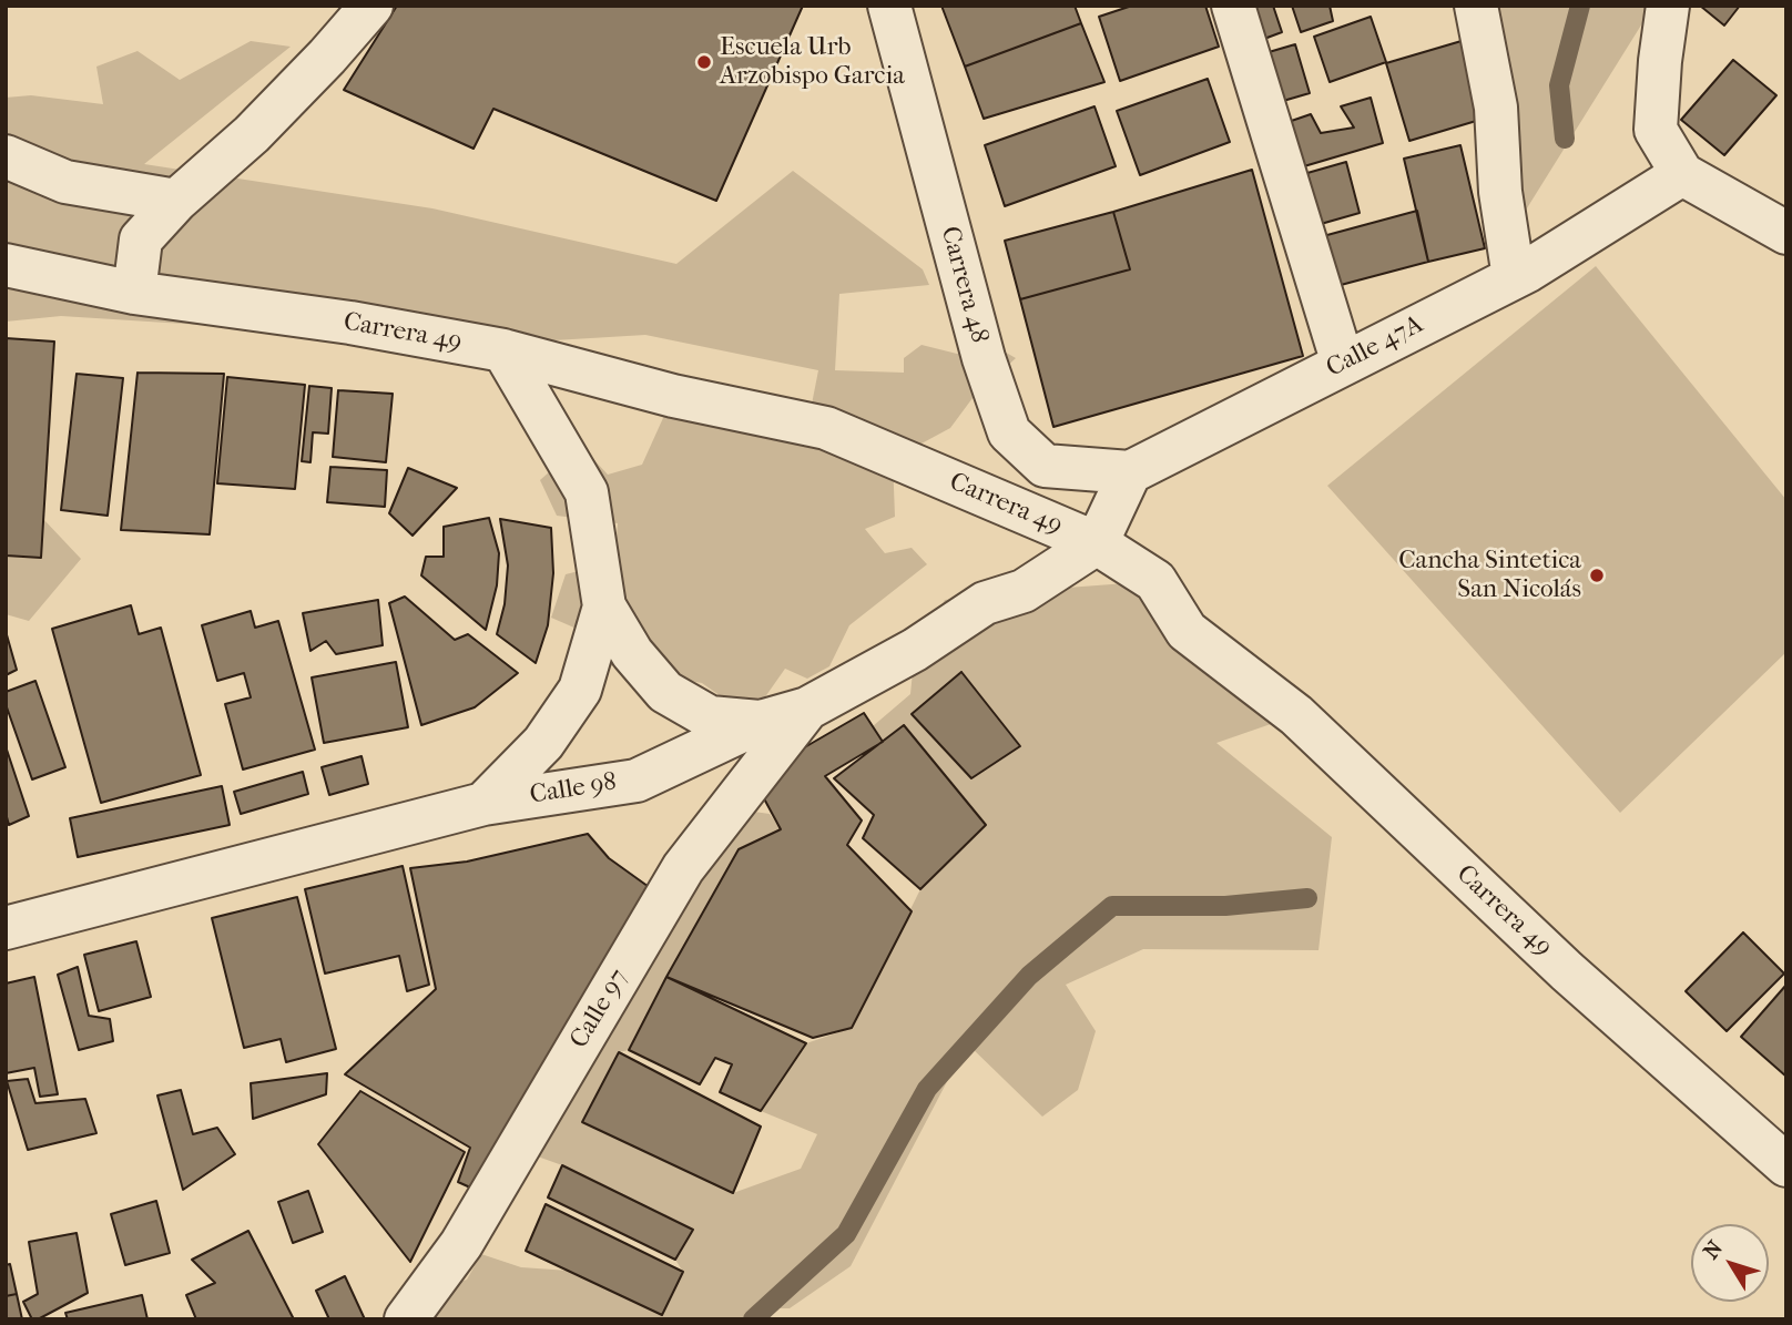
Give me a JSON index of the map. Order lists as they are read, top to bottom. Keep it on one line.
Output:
{"streets":{"street":["Carrera 48","Carrera 49","Calle 47A","Calle 98","Calle 97"]},"crossings":[["Carrera 48","Calle 47A"],["Carrera 49","Calle 98"],["Calle 98","Calle 97"]],"places":["Escuela Urb Arzobispo Garcia","Cancha Sintetica San Nicolás"],"north":"top left"}
